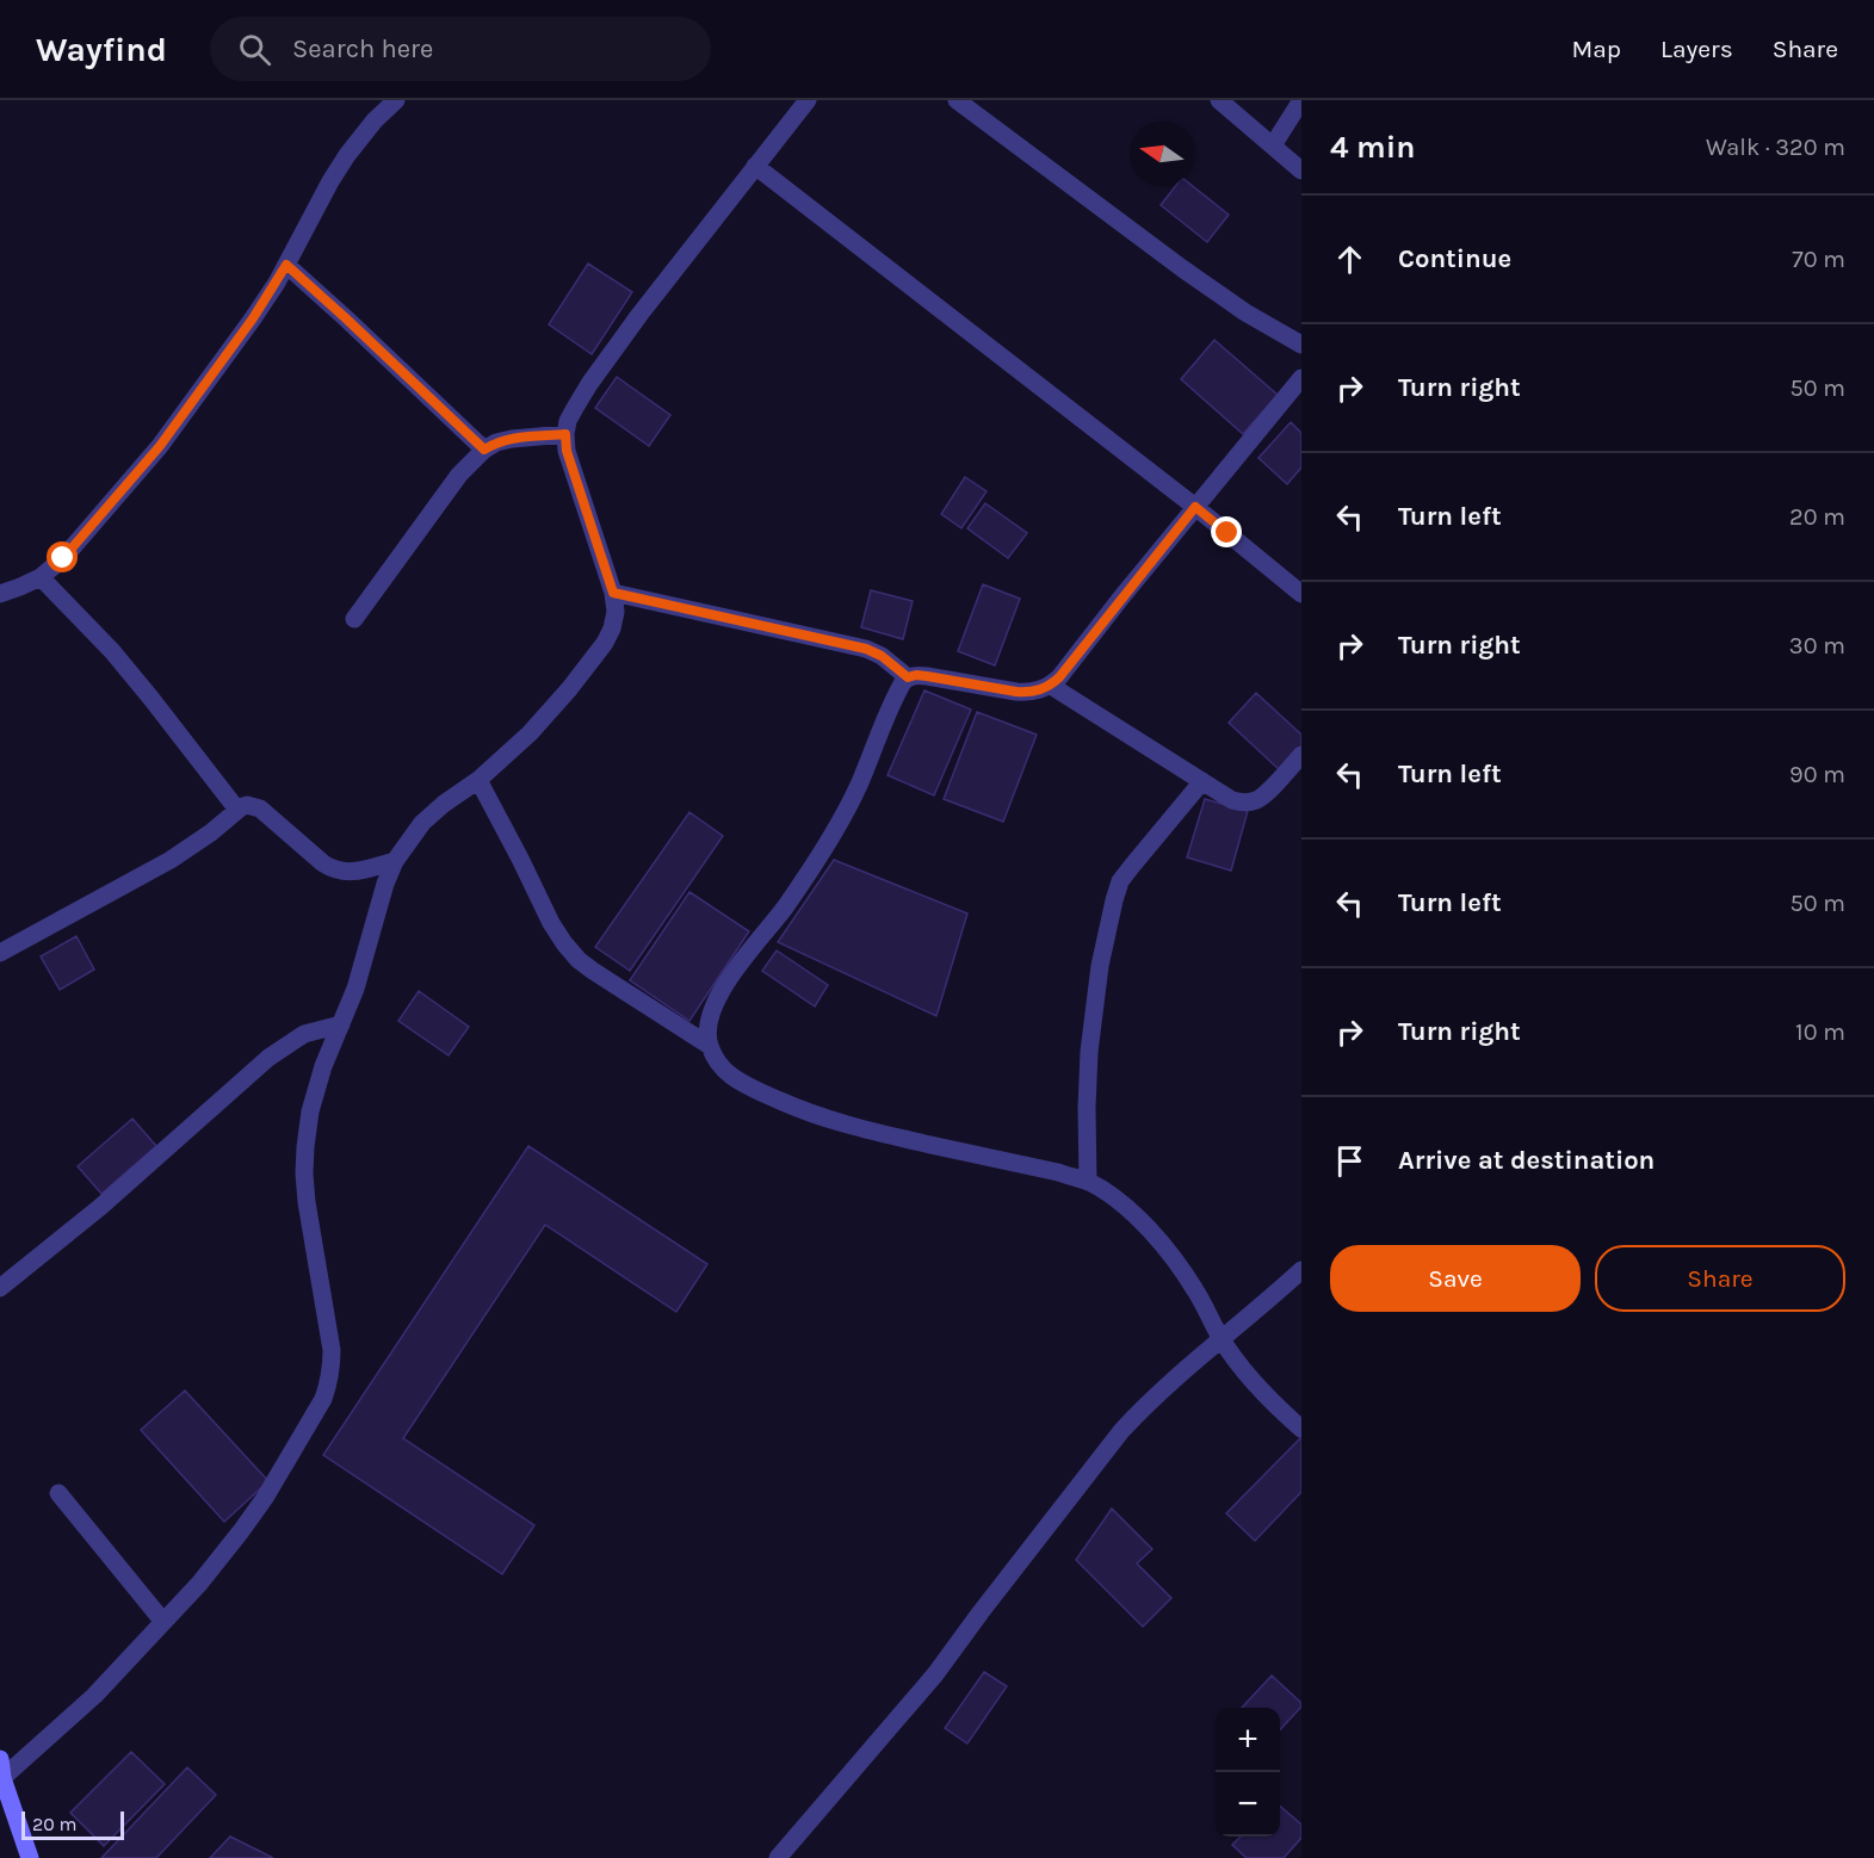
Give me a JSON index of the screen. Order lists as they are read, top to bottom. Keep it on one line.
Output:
{"scale_bar":"20 m","north":"left","page":{"header":"Wayfind","search":"Search here","nav":["Map","Layers","Share"],"heading":["4 min","Walk · 320 m"],"list":[["Continue","70 m"],["Turn right","50 m"],["Turn left","20 m"],["Turn right","30 m"],["Turn left","90 m"],["Turn left","50 m"],["Turn right","10 m"],"Arrive at destination"],"buttons":["Save","Share"],"map_buttons":["+","−"],"scale":"20 m"}}
